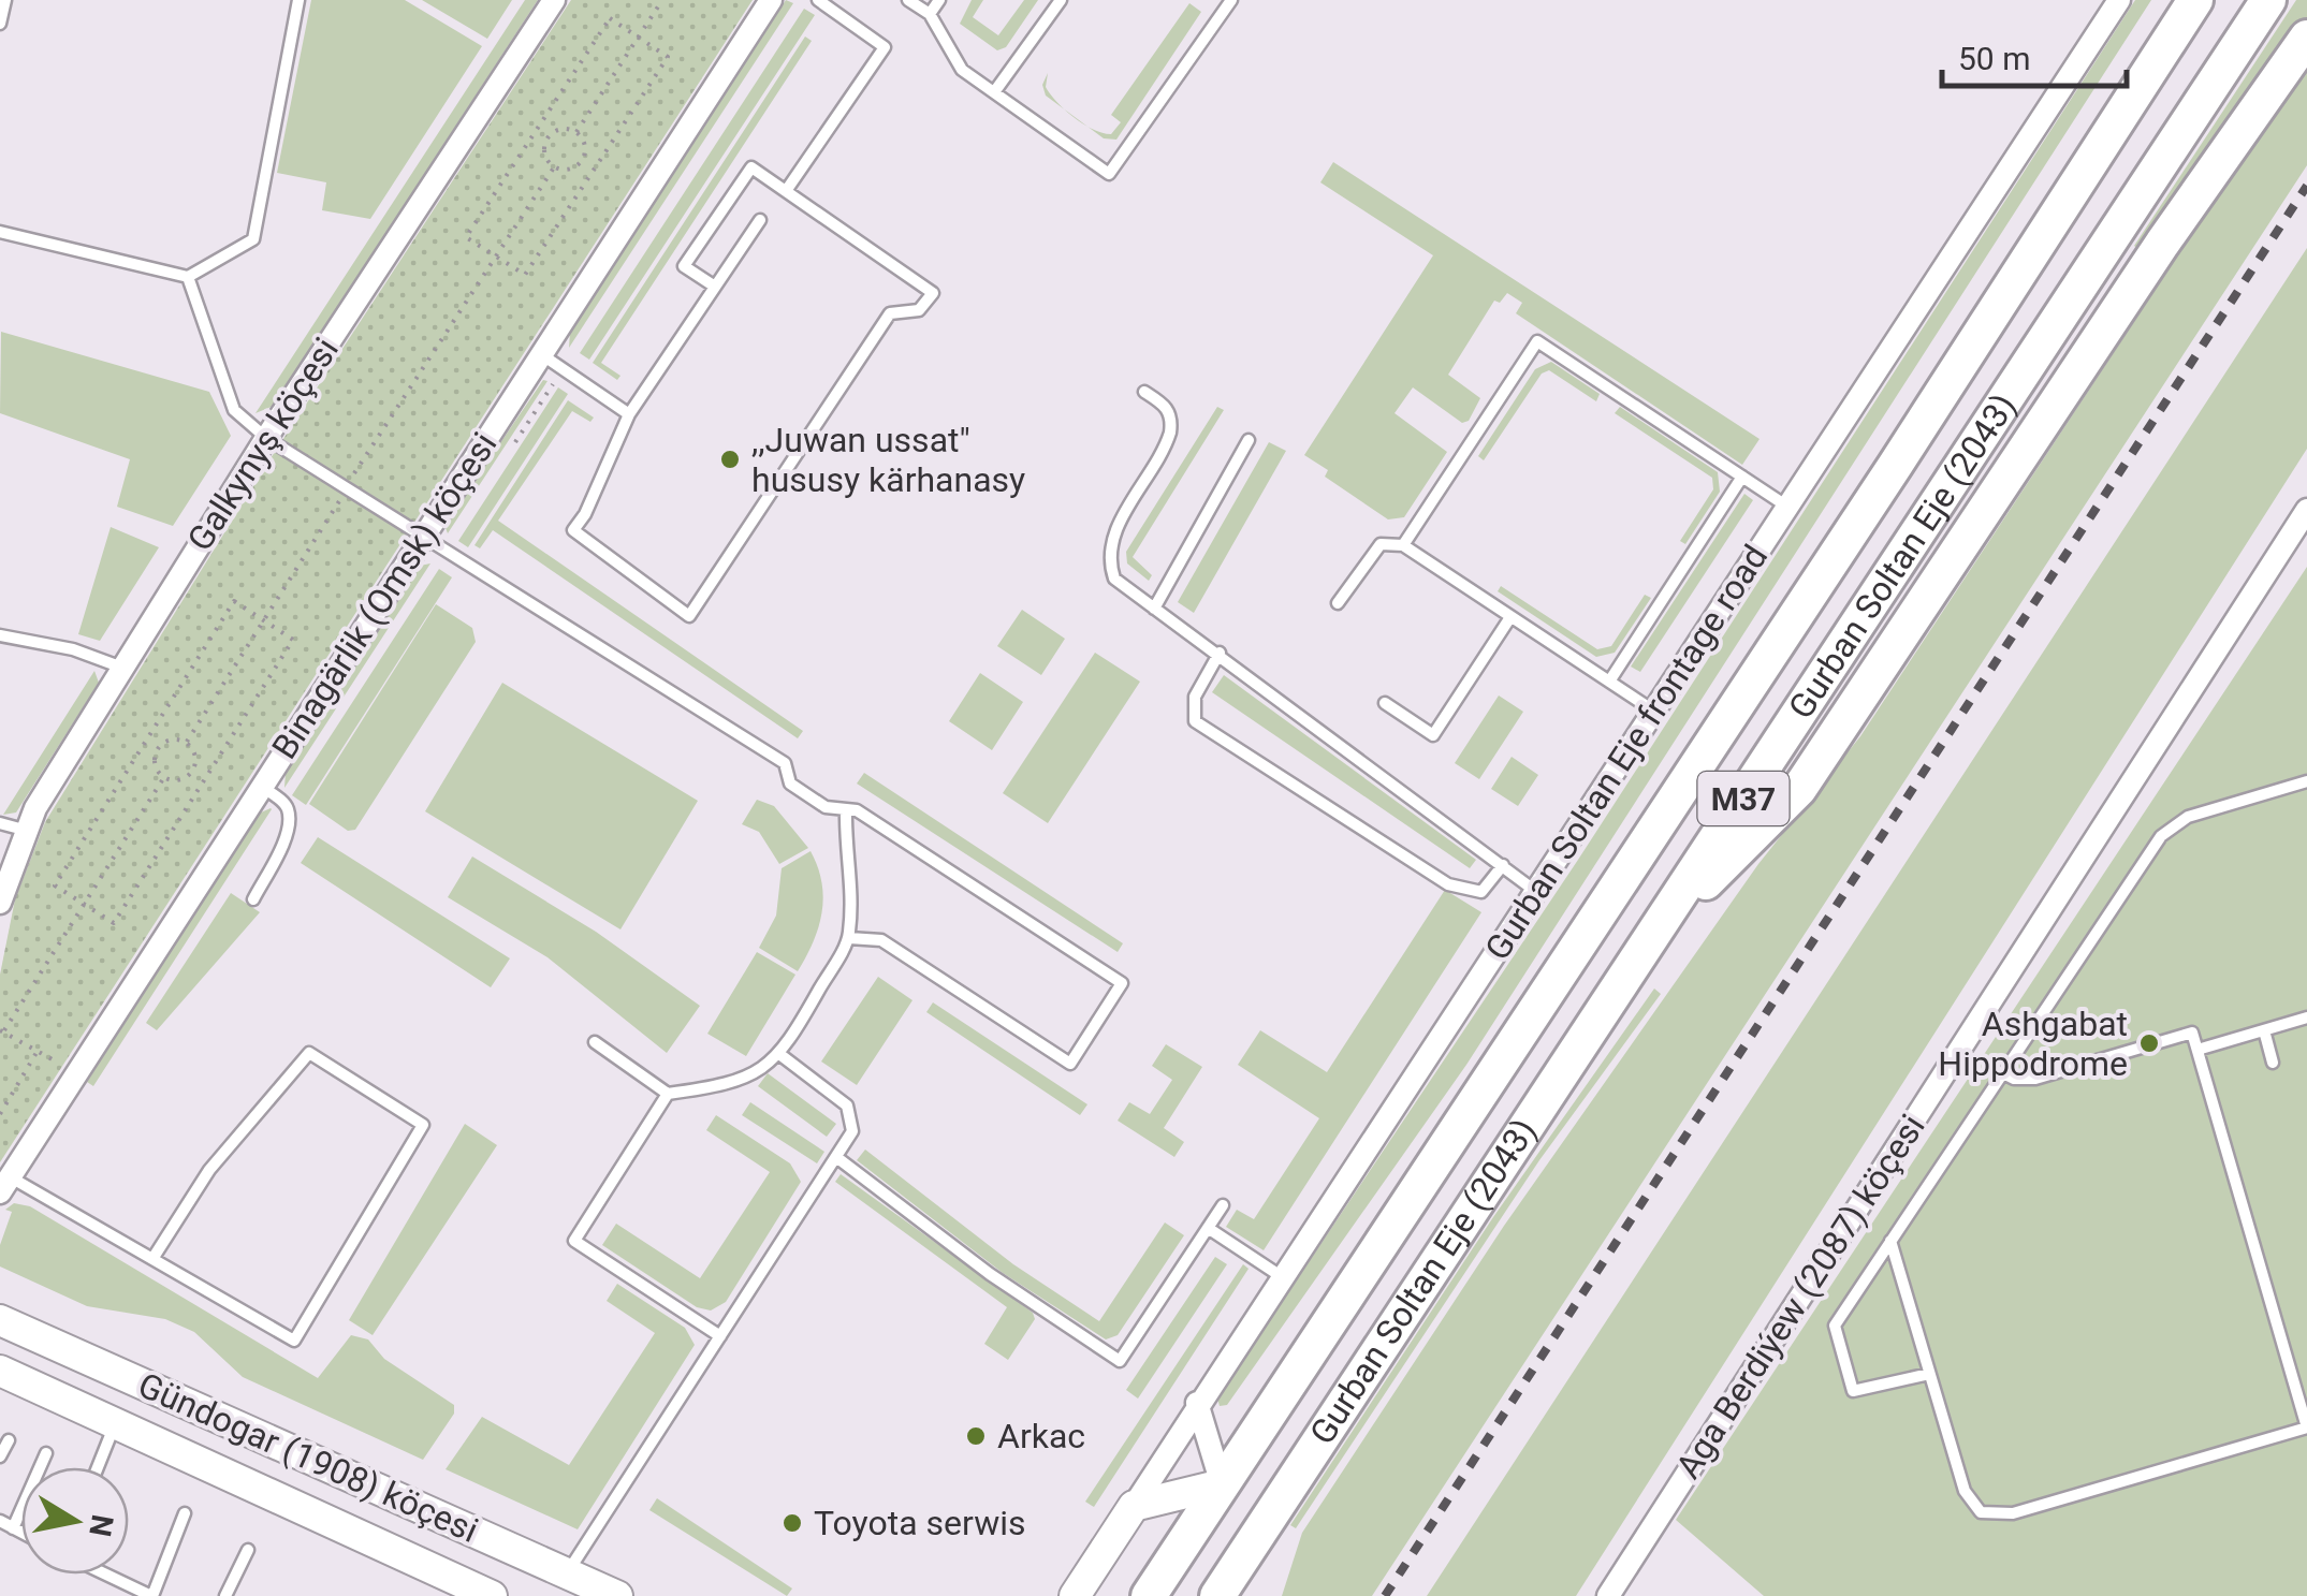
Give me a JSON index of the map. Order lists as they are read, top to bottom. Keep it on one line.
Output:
{"streets":{"highway":["Gurban Soltan Eje (2043)","M37"],"main road":["Gündogar (1908) köçesi"],"street":["Galkynyş köçesi","Binagärlik (Omsk) köçesi","Gurban Soltan Eje frontage road","Aga Berdiýew (2087) köçesi"]},"places":[",,Juwan ussat\" hususy kärhanasy","Ashgabat Hippodrome","Arkac","Toyota serwis"],"scale_bar":"50 m","north":"right"}
